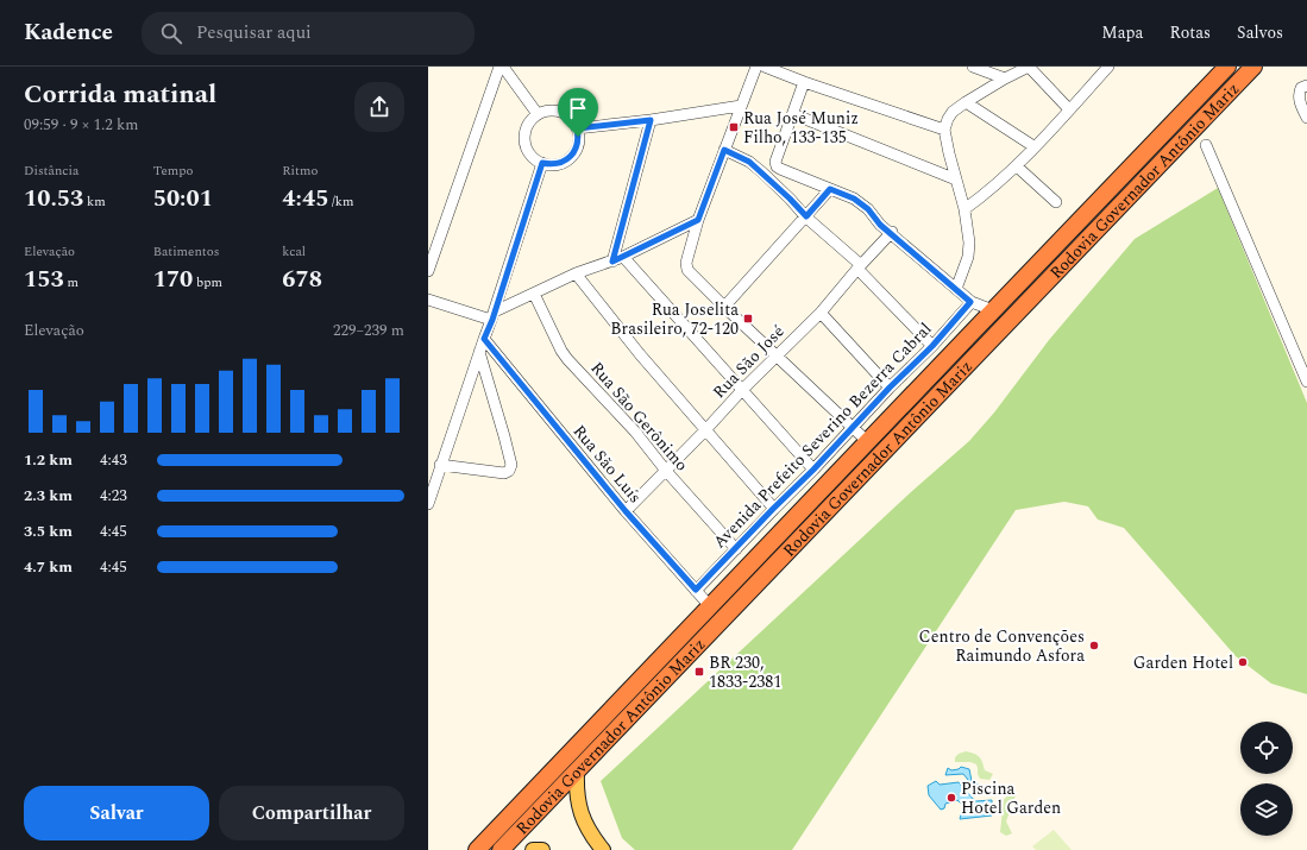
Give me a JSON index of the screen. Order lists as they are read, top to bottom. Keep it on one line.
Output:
{"streets":{"highway":["Rodovia Governador Antônio Mariz"],"street":["Rua São José","Rua São Gerônimo","Avenida Prefeito Severino Bezerra Cabral","Rua São Luís"]},"crossings":[["Rodovia Governador Antônio Mariz","Rua São Luís"],["Rua São José","Rua São Gerônimo"],["Rua São José","Rua São Luís"],["Rua São Gerônimo","Avenida Prefeito Severino Bezerra Cabral"],["Avenida Prefeito Severino Bezerra Cabral","Rua São Luís"]],"places":{"transit":["Rua José Muniz Filho, 133-135","Rua Joselita Brasileiro, 72-120","BR 230, 1833-2381"],"other":["Centro de Convenções Raimundo Asfora","Garden Hotel","Piscina Hotel Garden"]},"page":{"header":"Kadence","search":"Pesquisar aqui","nav":["Mapa","Rotas","Salvos"],"heading":["Corrida matinal","09:59 · 9 × 1.2 km"],"stats":[["Distância","10.53 km"],["Tempo","50:01"],["Ritmo","4:45 /km"],["Elevação","153 m"],["Batimentos","170 bpm"],["kcal","678"]],"chart":["Elevação","229–239 m"],"list":[{"name":"1.2 km","note":"4:43"},{"name":"2.3 km","note":"4:23"},{"name":"3.5 km","note":"4:45"},{"name":"4.7 km","note":"4:45"}],"buttons":["Salvar","Compartilhar"]}}
